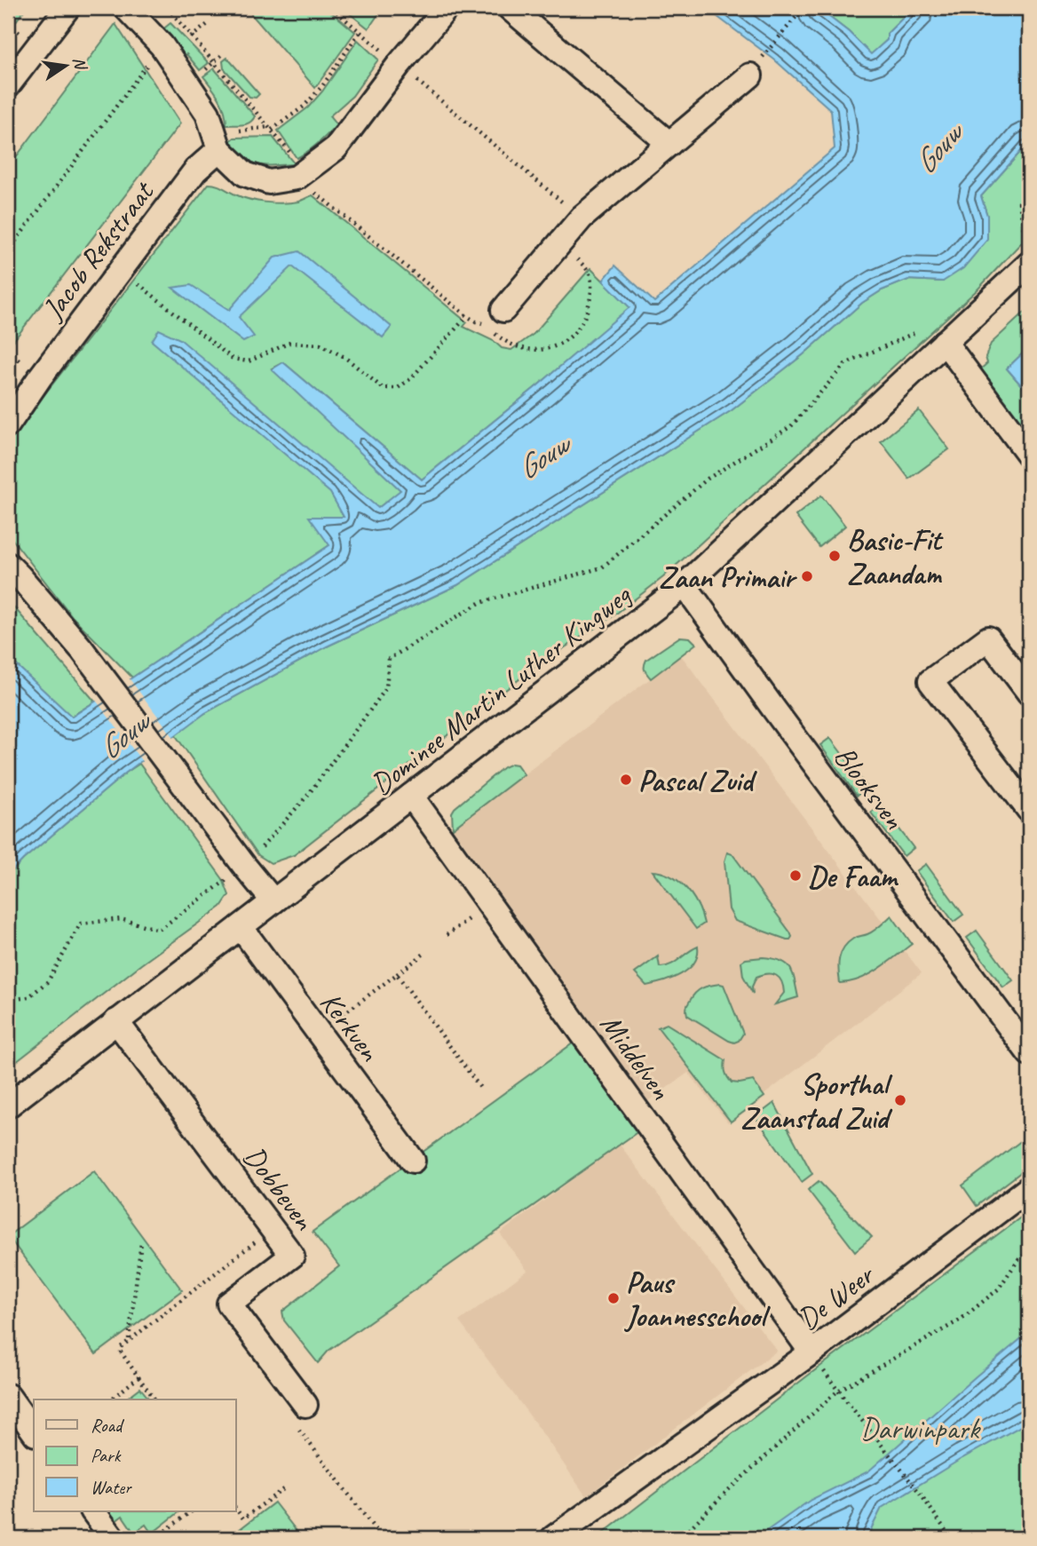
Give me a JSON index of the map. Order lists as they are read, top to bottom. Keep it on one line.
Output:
{"streets":{"street":["Jacob Rekstraat","Dominee Martin Luther Kingweg","Blooksven","Kerkven","Middelven","Dobbeven","De Weer"]},"crossings":[["Dominee Martin Luther Kingweg","Blooksven"],["Dominee Martin Luther Kingweg","Kerkven"],["Dominee Martin Luther Kingweg","Middelven"],["Dominee Martin Luther Kingweg","Dobbeven"],["Middelven","De Weer"]],"water":["Gouw"],"parks":["Darwinpark"],"places":["Basic-Fit Zaandam","Zaan Primair","Pascal Zuid","De Faam","Sporthal Zaanstad Zuid","Paus Joannesschool"],"legend":["Road","Park","Water"],"north":"right"}
